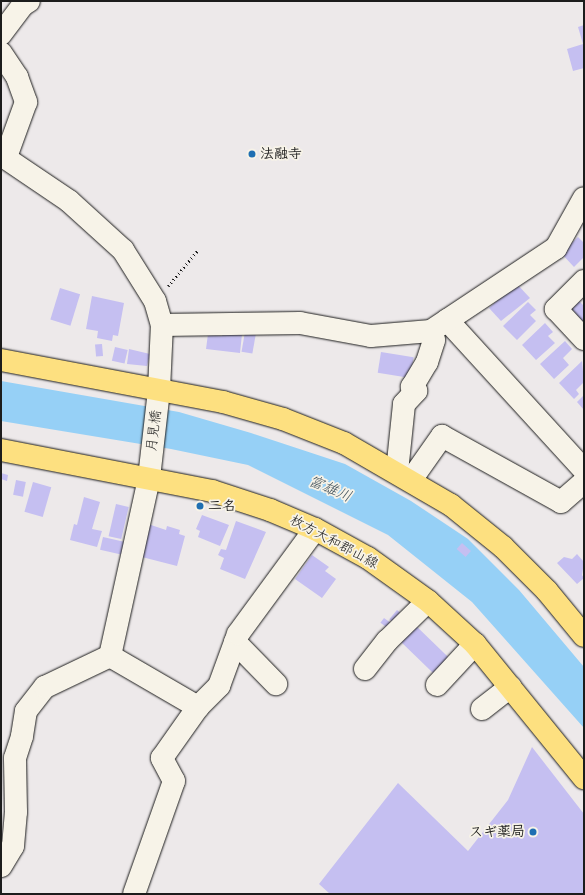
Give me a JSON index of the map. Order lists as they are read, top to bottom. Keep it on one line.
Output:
{"streets":{"main road":["枚方大和郡山線"],"street":["月見橋"]},"crossings":[["月見橋","枚方大和郡山線"]],"water":["富雄川"],"places":["法融寺","二名","スギ薬局"]}
